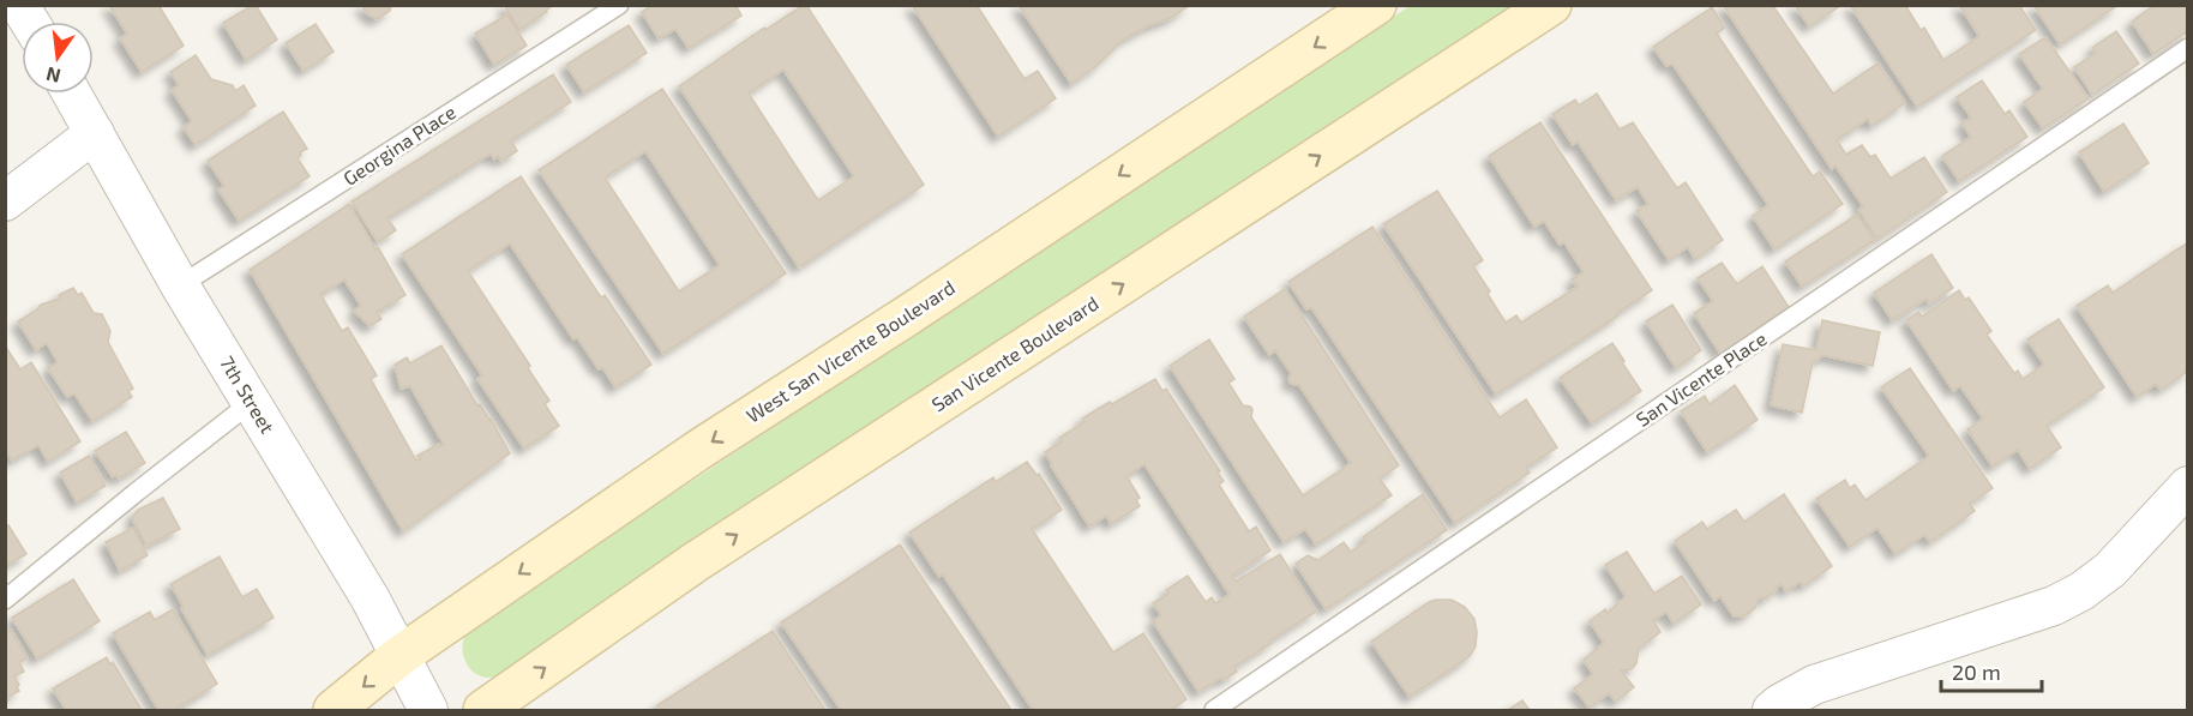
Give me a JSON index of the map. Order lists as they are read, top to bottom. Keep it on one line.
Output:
{"streets":{"main road":["West San Vicente Boulevard","San Vicente Boulevard"],"street":["7th Street"],"lane":["Georgina Place","San Vicente Place"]},"crossings":[["Georgina Place","7th Street"],["West San Vicente Boulevard","7th Street"]],"one_way":["West San Vicente Boulevard","San Vicente Boulevard"],"scale_bar":"20 m","north":"bottom"}
